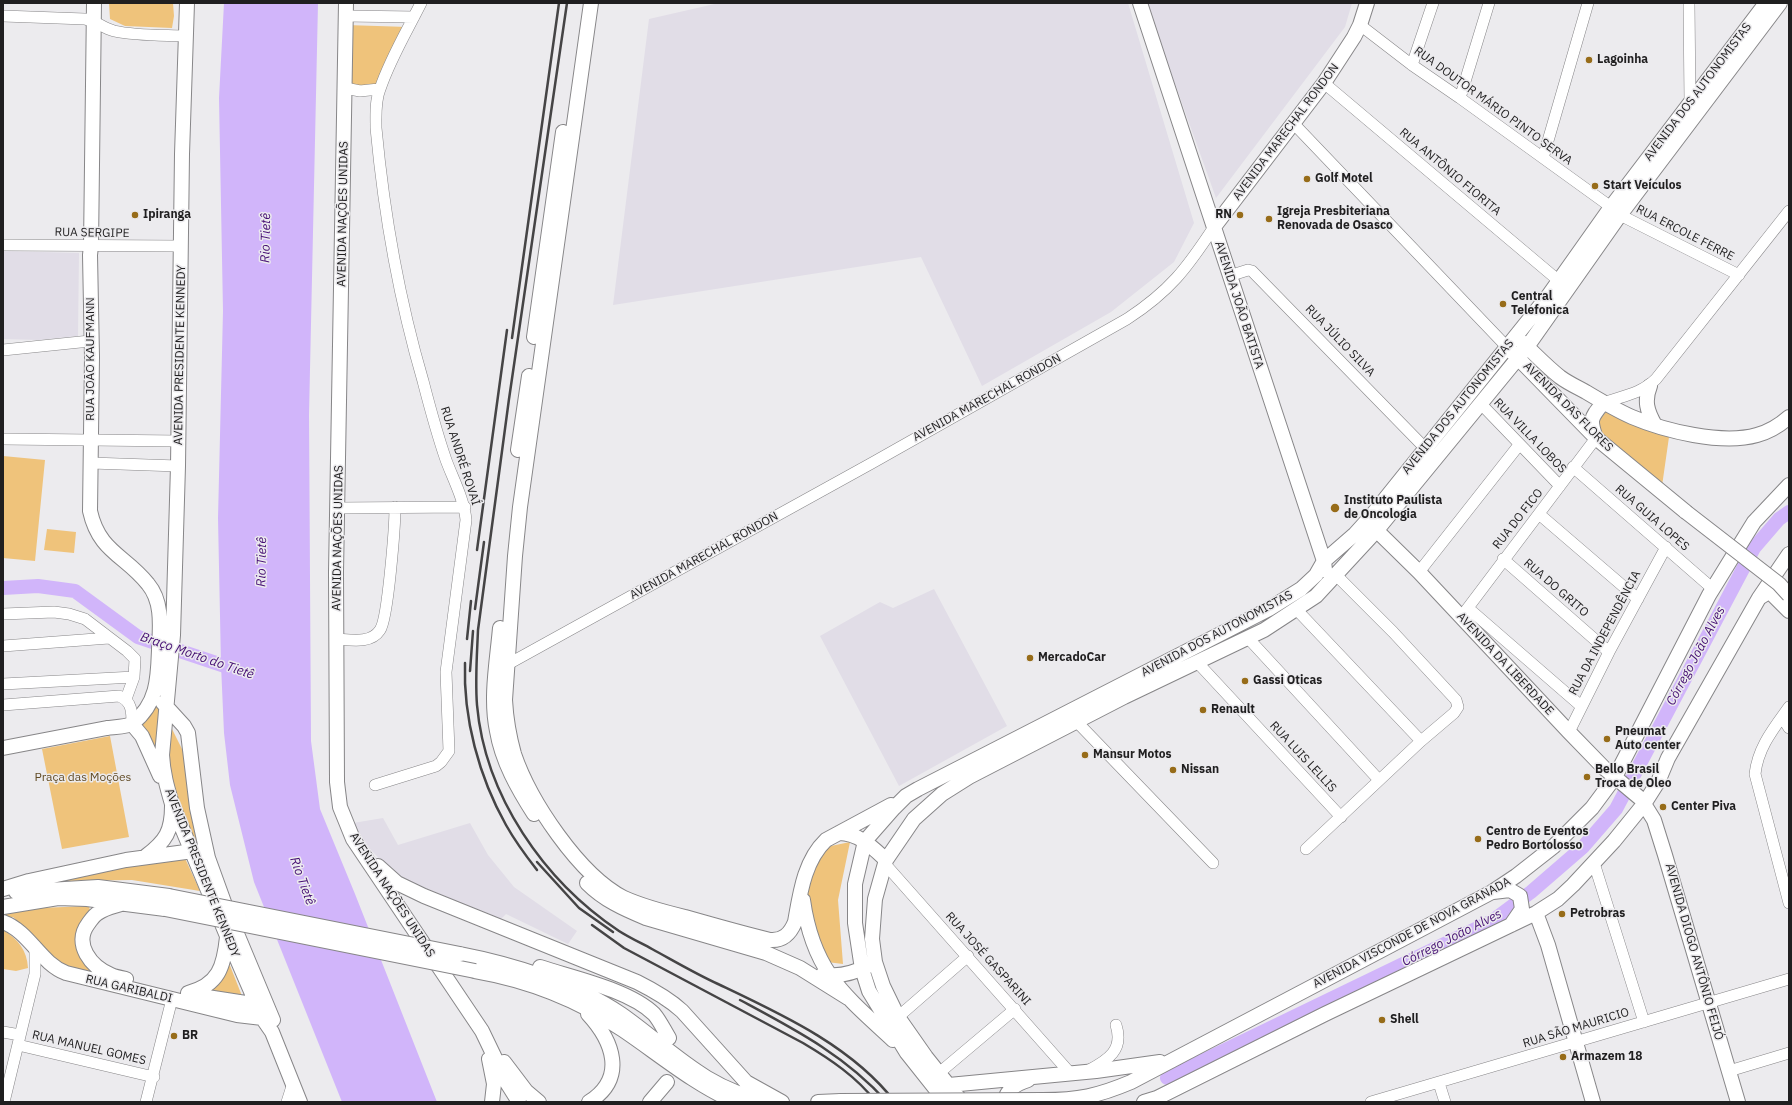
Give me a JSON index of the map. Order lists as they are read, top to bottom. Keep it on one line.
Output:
{"streets":{"main road":["AVENIDA DOS AUTONOMISTAS","AVENIDA MARECHAL RONDON","AVENIDA NAÇÕES UNIDAS","AVENIDA JOÃO BATISTA","AVENIDA PRESIDENTE KENNEDY","RUA JOÃO KAUFMANN","AVENIDA DAS FLORES","AVENIDA DA LIBERDADE","AVENIDA VISCONDE DE NOVA GRANADA","AVENIDA DIOGO ANTÔNIO FEIJÓ","RUA GARIBALDI"],"street":["RUA DOUTOR MÁRIO PINTO SERVA","RUA ANTÔNIO FIORITA","RUA SERGIPE","RUA ERCOLE FERRE","RUA JÚLIO SILVA","RUA VILLA LOBOS","RUA ANDRÉ ROVAÍ","RUA GUIA LOPES","RUA DO FICO","RUA DO GRITO","RUA DA INDEPENDÊNCIA","RUA LUIS LELLIS","RUA JOSÉ GASPARINI","RUA SÃO MAURICIO","RUA MANUEL GOMES"]},"crossings":[["AVENIDA DOS AUTONOMISTAS","RUA DOUTOR MÁRIO PINTO SERVA"],["AVENIDA DOS AUTONOMISTAS","RUA ANTÔNIO FIORITA"],["AVENIDA DOS AUTONOMISTAS","RUA ERCOLE FERRE"],["AVENIDA DOS AUTONOMISTAS","AVENIDA JOÃO BATISTA"],["AVENIDA DOS AUTONOMISTAS","RUA JÚLIO SILVA"],["AVENIDA DOS AUTONOMISTAS","AVENIDA DAS FLORES"],["AVENIDA DOS AUTONOMISTAS","RUA VILLA LOBOS"],["AVENIDA DOS AUTONOMISTAS","AVENIDA DA LIBERDADE"],["AVENIDA DOS AUTONOMISTAS","RUA LUIS LELLIS"],["AVENIDA DOS AUTONOMISTAS","RUA JOSÉ GASPARINI"],["RUA DOUTOR MÁRIO PINTO SERVA","AVENIDA MARECHAL RONDON"],["RUA DOUTOR MÁRIO PINTO SERVA","RUA ERCOLE FERRE"],["AVENIDA MARECHAL RONDON","RUA ANTÔNIO FIORITA"],["AVENIDA MARECHAL RONDON","AVENIDA JOÃO BATISTA"],["RUA SERGIPE","AVENIDA PRESIDENTE KENNEDY"],["RUA SERGIPE","RUA JOÃO KAUFMANN"],["AVENIDA JOÃO BATISTA","RUA JÚLIO SILVA"],["AVENIDA PRESIDENTE KENNEDY","RUA JOÃO KAUFMANN"],["AVENIDA PRESIDENTE KENNEDY","RUA GARIBALDI"],["AVENIDA DAS FLORES","RUA DO FICO"],["RUA VILLA LOBOS","RUA DO FICO"],["RUA GUIA LOPES","RUA DO FICO"],["RUA GUIA LOPES","RUA DA INDEPENDÊNCIA"],["RUA GUIA LOPES","AVENIDA VISCONDE DE NOVA GRANADA"],["RUA DO FICO","RUA DO GRITO"],["RUA DO FICO","AVENIDA DA LIBERDADE"],["RUA DO GRITO","RUA DA INDEPENDÊNCIA"],["RUA DA INDEPENDÊNCIA","AVENIDA DA LIBERDADE"],["AVENIDA DA LIBERDADE","AVENIDA VISCONDE DE NOVA GRANADA"],["AVENIDA DA LIBERDADE","AVENIDA DIOGO ANTÔNIO FEIJÓ"],["AVENIDA DIOGO ANTÔNIO FEIJÓ","RUA SÃO MAURICIO"]],"water":["Rio Tietê","Braço Morto do Tietê","Córrego João Alves"],"parks":["Praça das Moções"],"places":["Lagoinha","Golf Motel","Start Veículos","Ipiranga","RN","Igreja Presbiteriana Renovada de Osasco","Central Telefonica","Instituto Paulista de Oncologia","MercadoCar","Gassi Oticas","Renault","Pneumat Auto center","Mansur Motos","Nissan","Bello Brasil Troca de Oleo","Center Piva","Centro de Eventos Pedro Bortolosso","Petrobras","Shell","BR","Armazem 18"]}
